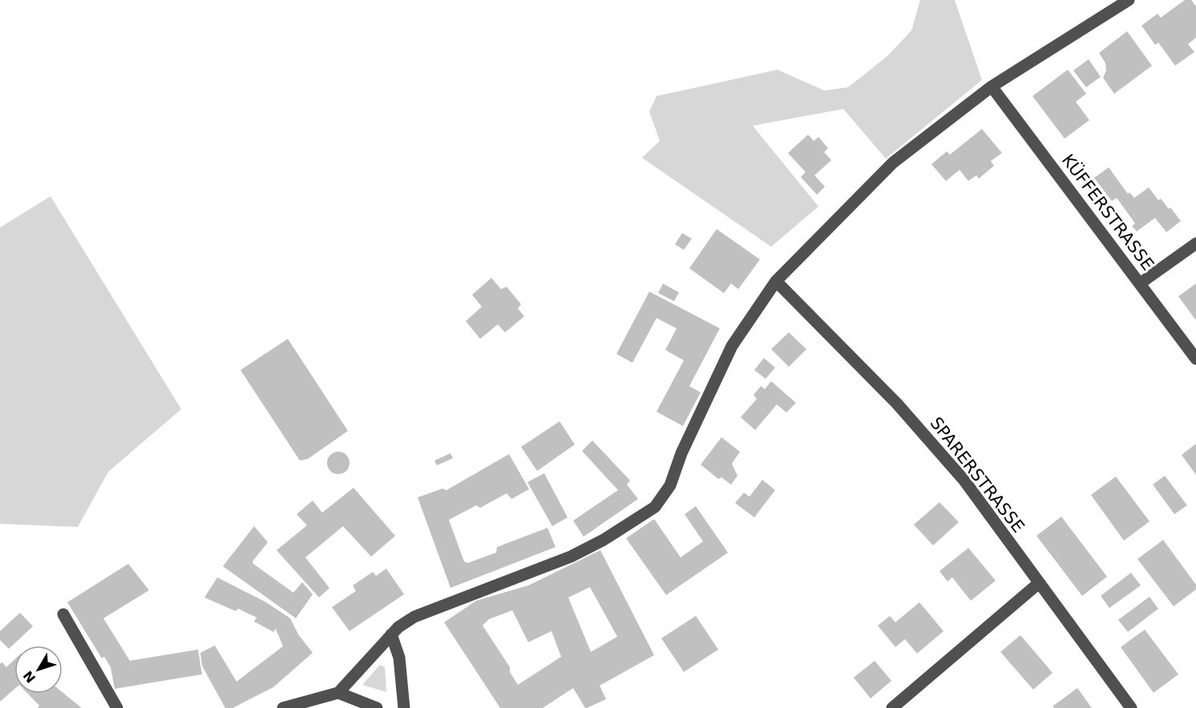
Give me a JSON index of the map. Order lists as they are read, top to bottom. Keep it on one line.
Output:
{"streets":{"street":["KÜFFERSTRASSE","SPARERSTRASSE"]},"north":"bottom left"}
